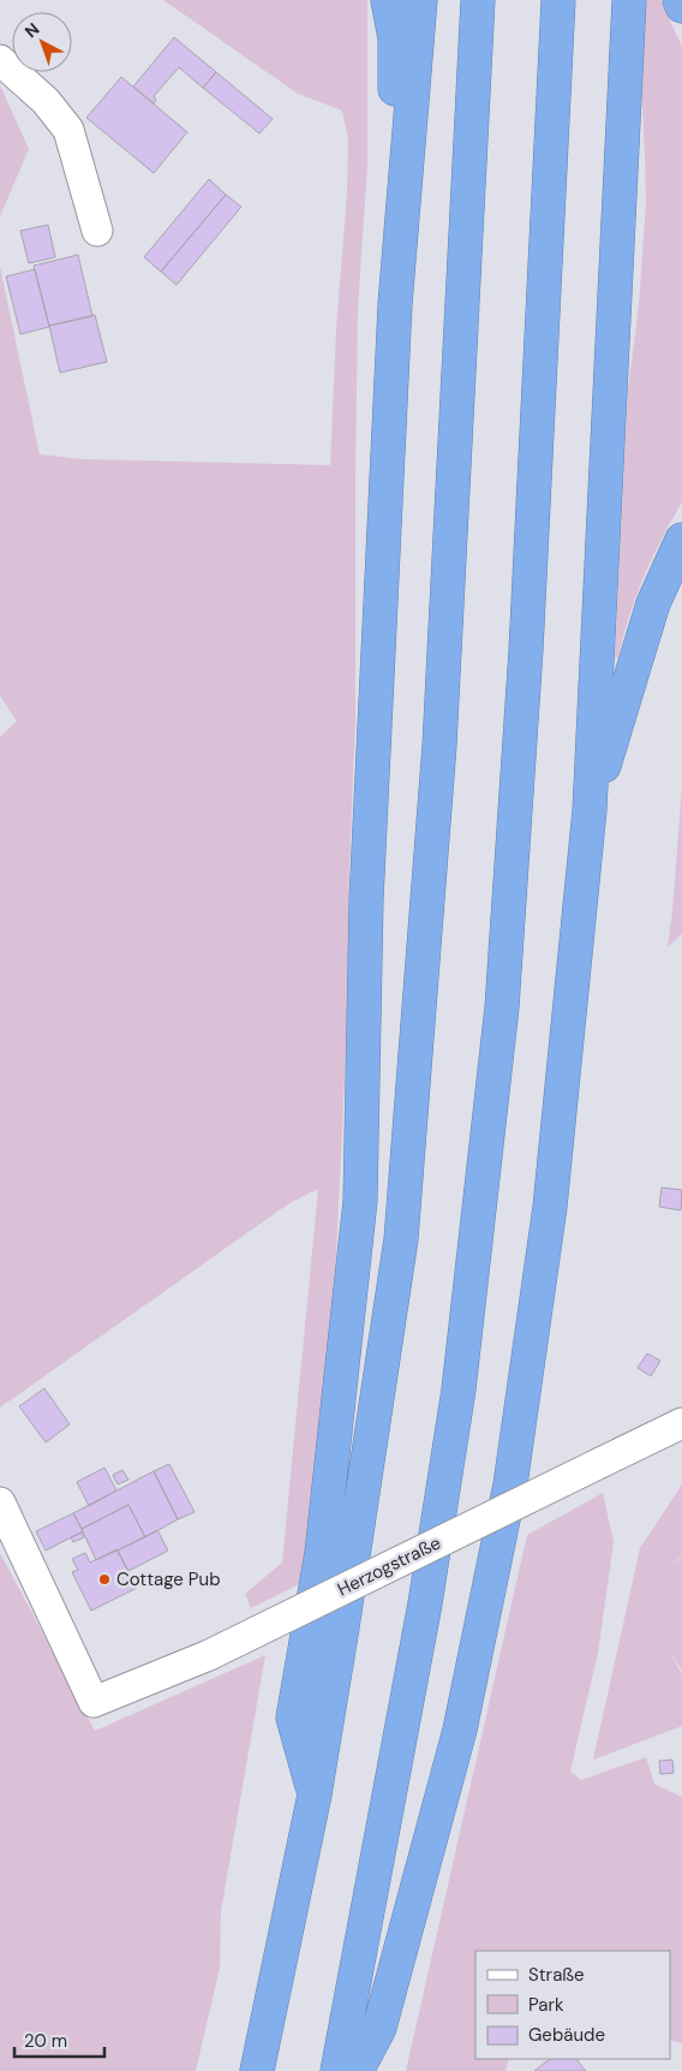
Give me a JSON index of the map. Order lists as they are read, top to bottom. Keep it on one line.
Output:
{"streets":{"street":["Herzogstraße"]},"places":["Cottage Pub"],"legend":["Straße","Park","Gebäude"],"scale_bar":"20 m","north":"top left"}
